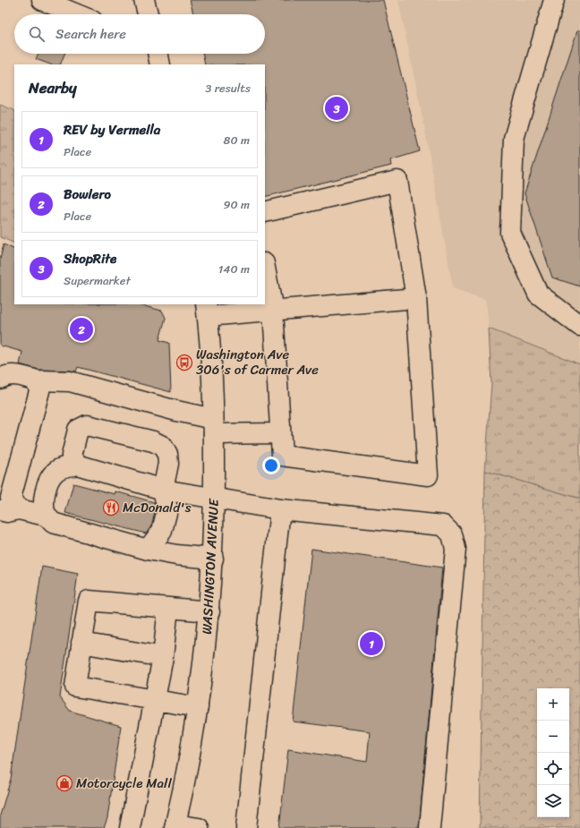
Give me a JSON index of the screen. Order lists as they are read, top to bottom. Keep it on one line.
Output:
{"streets":{"main road":["WASHINGTON AVENUE"]},"places":{"bus stop":["Washington Ave 306's of Carmer Ave"],"restaurant":["McDonald's"],"shop":["Motorcycle Mall"]},"page":{"search":"Search here","heading":["Nearby","3 results"],"pins":["3","2","1"],"list":[{"mark":"1","name":"REV by Vermella","note":"Place","value":"80 m"},{"mark":"2","name":"Bowlero","note":"Place","value":"90 m"},{"mark":"3","name":"ShopRite","note":"Supermarket","value":"140 m"}],"map_buttons":["+","−"]}}
